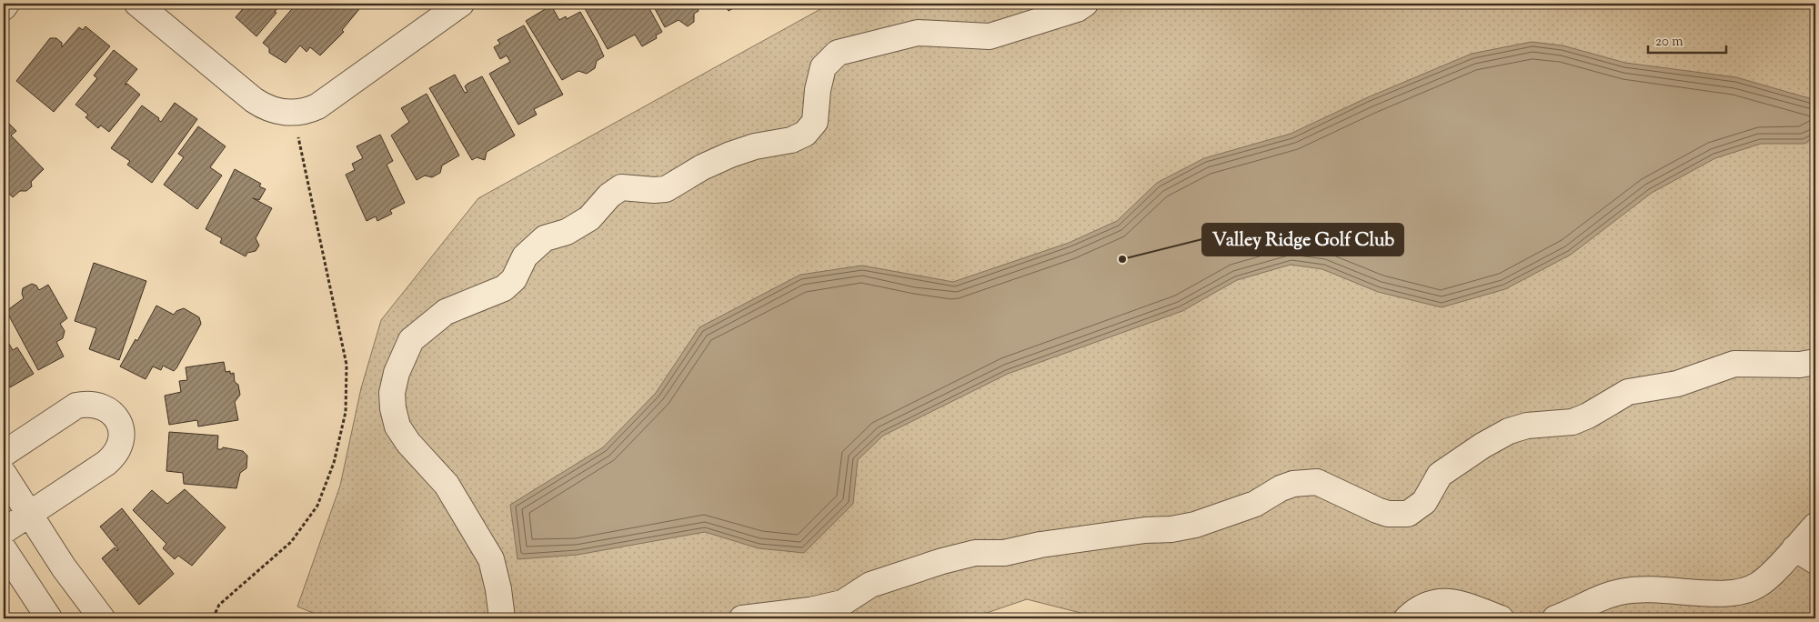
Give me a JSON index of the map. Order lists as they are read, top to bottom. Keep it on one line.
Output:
{"places":["Valley Ridge Golf Club"],"scale_bar":"20 m"}
